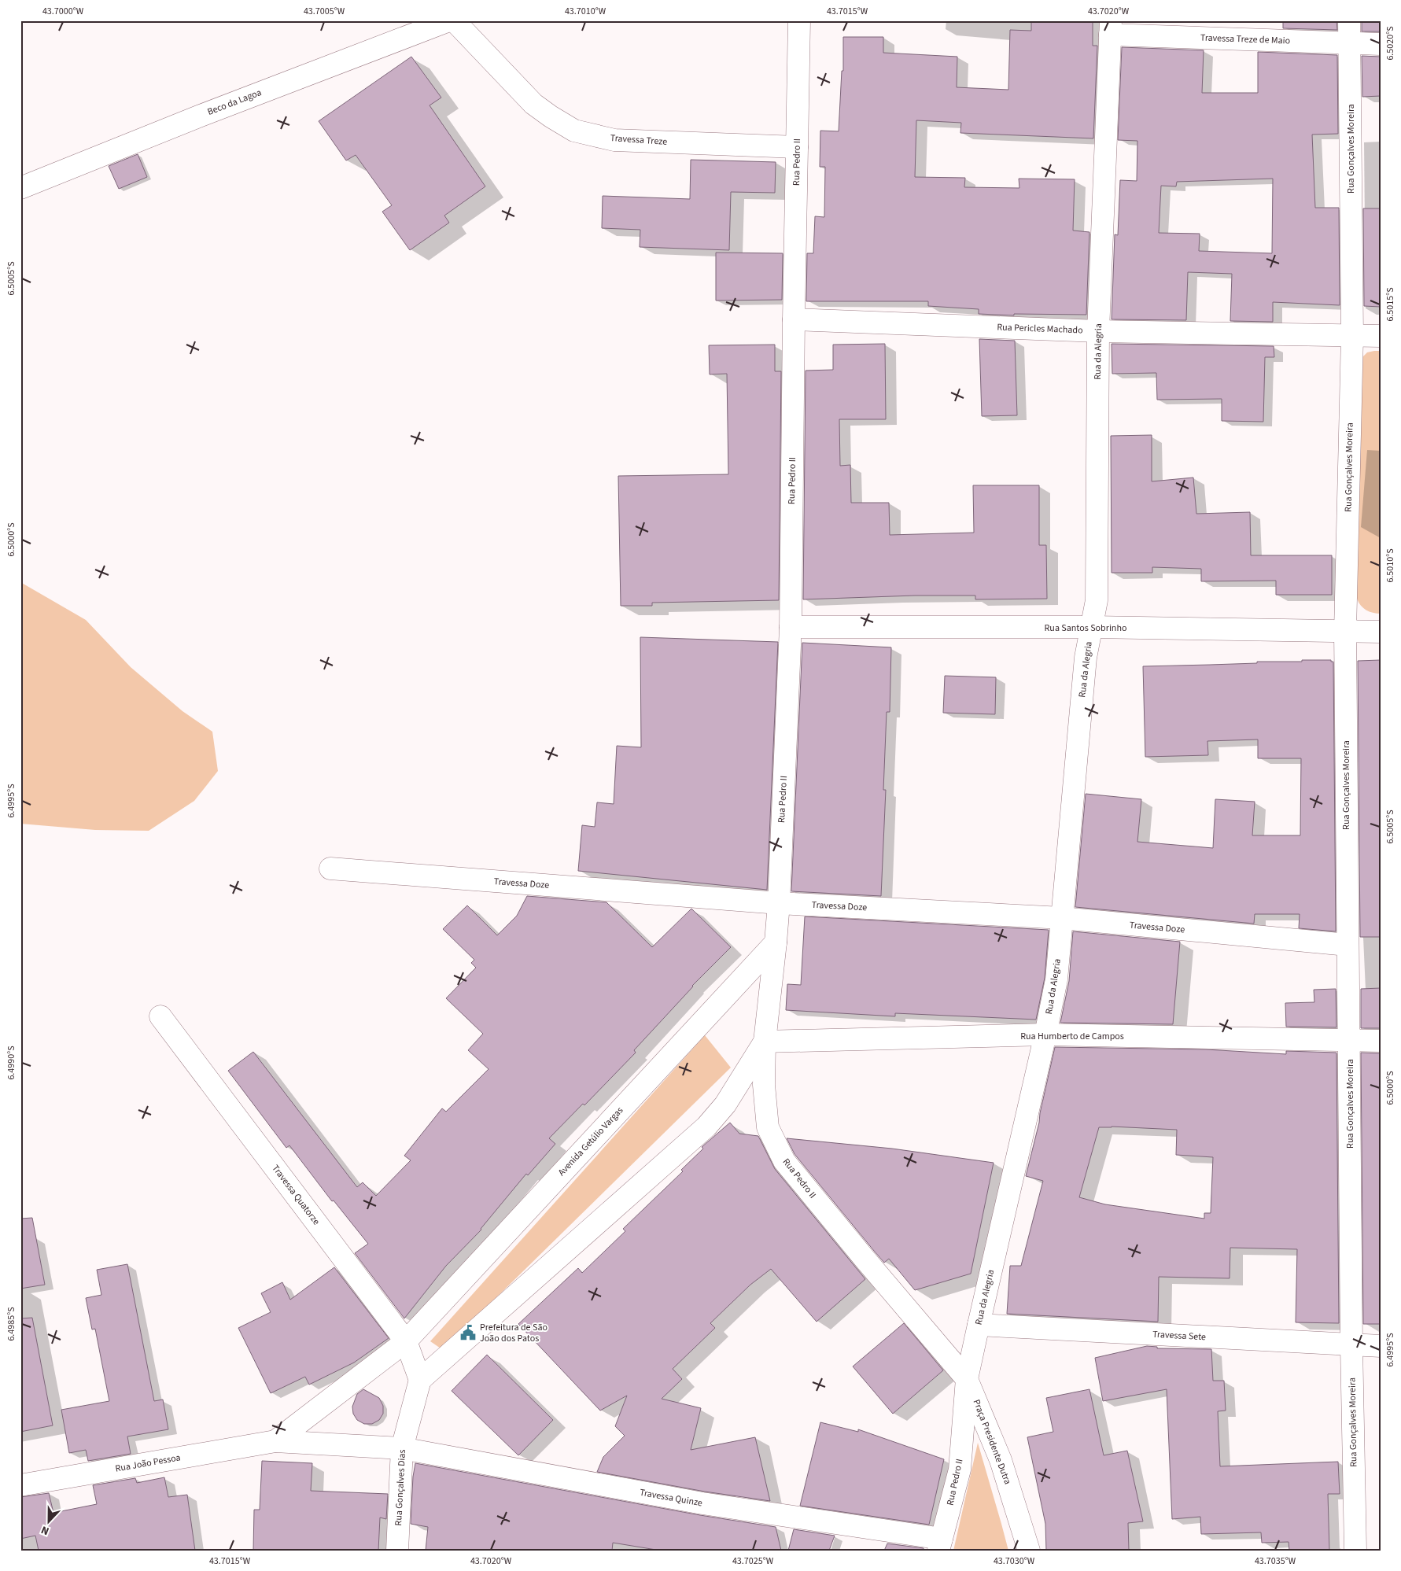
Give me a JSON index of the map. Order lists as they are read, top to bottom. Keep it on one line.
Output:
{"streets":{"street":["Travessa Treze de Maio","Beco da Lagoa","Travessa Treze","Rua Gonçalves Moreira","Rua Pedro II","Rua Pericles Machado","Rua da Alegria","Rua Santos Sobrinho","Travessa Doze","Rua Humberto de Campos","Avenida Getúlio Vargas","Travessa Quatorze","Travessa Sete","Praça Presidente Dutra","Rua João Pessoa","Rua Gonçalves Dias","Travessa Quinze"]},"crossings":[["Travessa Treze de Maio","Rua Gonçalves Moreira"],["Travessa Treze de Maio","Rua da Alegria"],["Travessa Treze","Rua Pedro II"],["Rua Gonçalves Moreira","Rua Pericles Machado"],["Rua Gonçalves Moreira","Rua Santos Sobrinho"],["Rua Gonçalves Moreira","Travessa Doze"],["Rua Gonçalves Moreira","Rua Humberto de Campos"],["Rua Gonçalves Moreira","Travessa Sete"],["Rua Pedro II","Rua Pericles Machado"],["Rua Pedro II","Rua da Alegria"],["Rua Pedro II","Rua Santos Sobrinho"],["Rua Pedro II","Travessa Doze"],["Rua Pedro II","Rua Humberto de Campos"],["Rua Pedro II","Avenida Getúlio Vargas"],["Rua Pedro II","Praça Presidente Dutra"],["Rua Pedro II","Travessa Quinze"],["Rua Pericles Machado","Rua da Alegria"],["Rua da Alegria","Rua Santos Sobrinho"],["Rua da Alegria","Travessa Doze"],["Rua da Alegria","Rua Humberto de Campos"],["Rua da Alegria","Travessa Sete"],["Rua da Alegria","Praça Presidente Dutra"],["Avenida Getúlio Vargas","Travessa Quatorze"],["Avenida Getúlio Vargas","Rua João Pessoa"],["Travessa Quatorze","Rua João Pessoa"],["Travessa Quatorze","Rua Gonçalves Dias"],["Rua João Pessoa","Rua Gonçalves Dias"],["Rua João Pessoa","Travessa Quinze"],["Rua Gonçalves Dias","Travessa Quinze"]],"places":{"public building":["Prefeitura de São João dos Patos"]},"north":"bottom","coordinates":["43.7000°W","43.7005°W","43.7010°W","43.7015°W","43.7020°W","6.5020°S","6.5005°S","6.5015°S","6.5000°S","6.5010°S","6.4995°S","6.4990°S","6.4985°S","43.7025°W","43.7030°W","43.7035°W"]}
